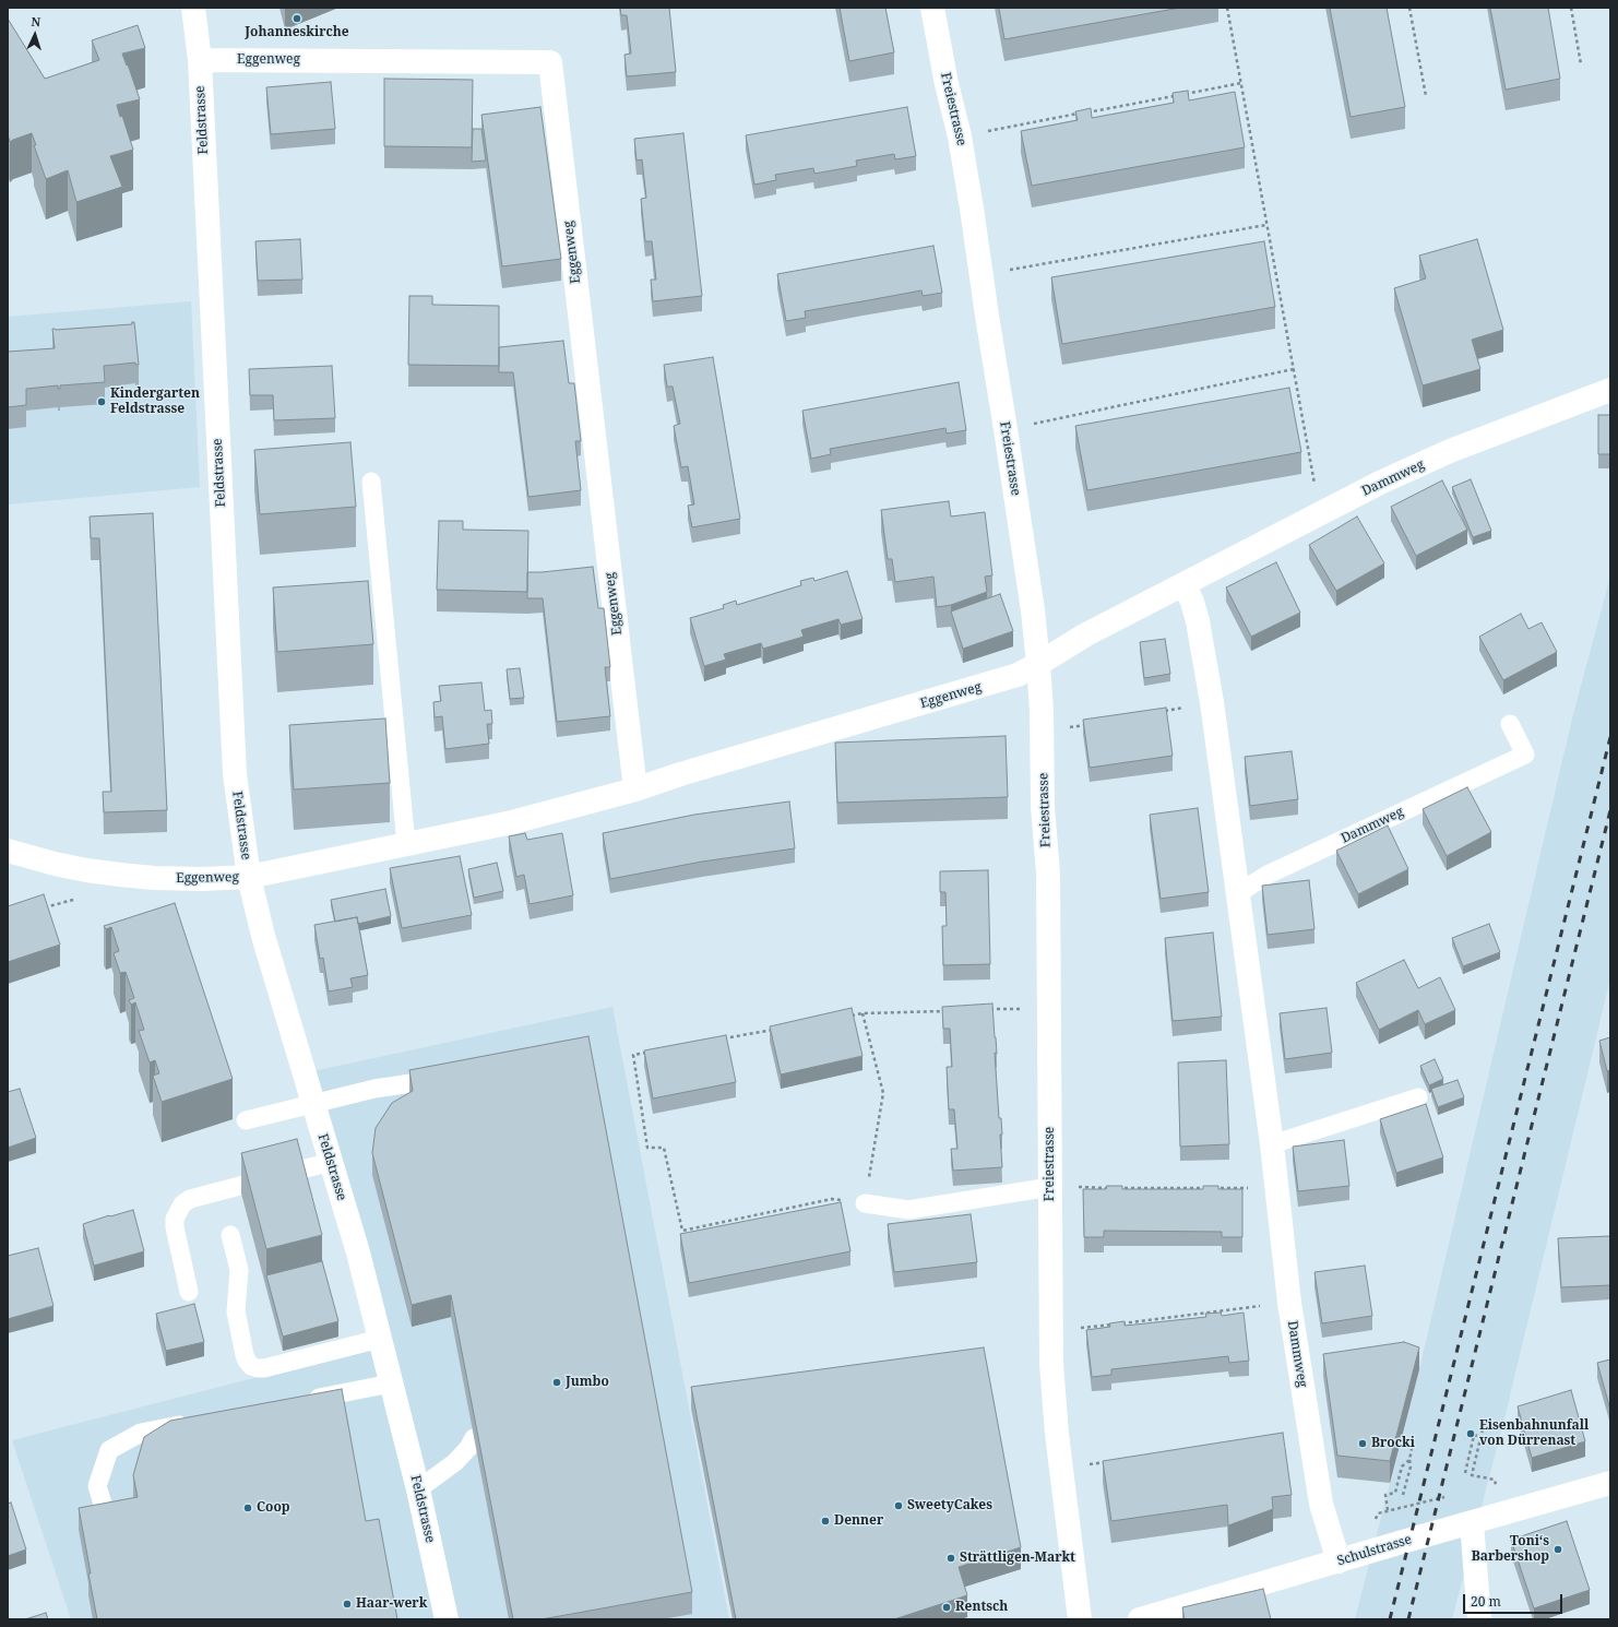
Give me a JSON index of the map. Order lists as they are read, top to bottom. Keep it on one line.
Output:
{"streets":{"street":["Eggenweg","Freiestrasse","Feldstrasse","Dammweg","Schulstrasse"]},"crossings":[["Eggenweg","Freiestrasse"],["Eggenweg","Feldstrasse"],["Eggenweg","Dammweg"],["Freiestrasse","Dammweg"],["Dammweg","Schulstrasse"]],"places":["Johanneskirche","Kindergarten Feldstrasse","Jumbo","Eisenbahnunfall von Dürrenast","Brocki","SweetyCakes","Coop","Denner","Toni‘s Barbershop","Strättligen-Markt","Haar-werk","Rentsch"],"scale_bar":"20 m","north":"top"}
